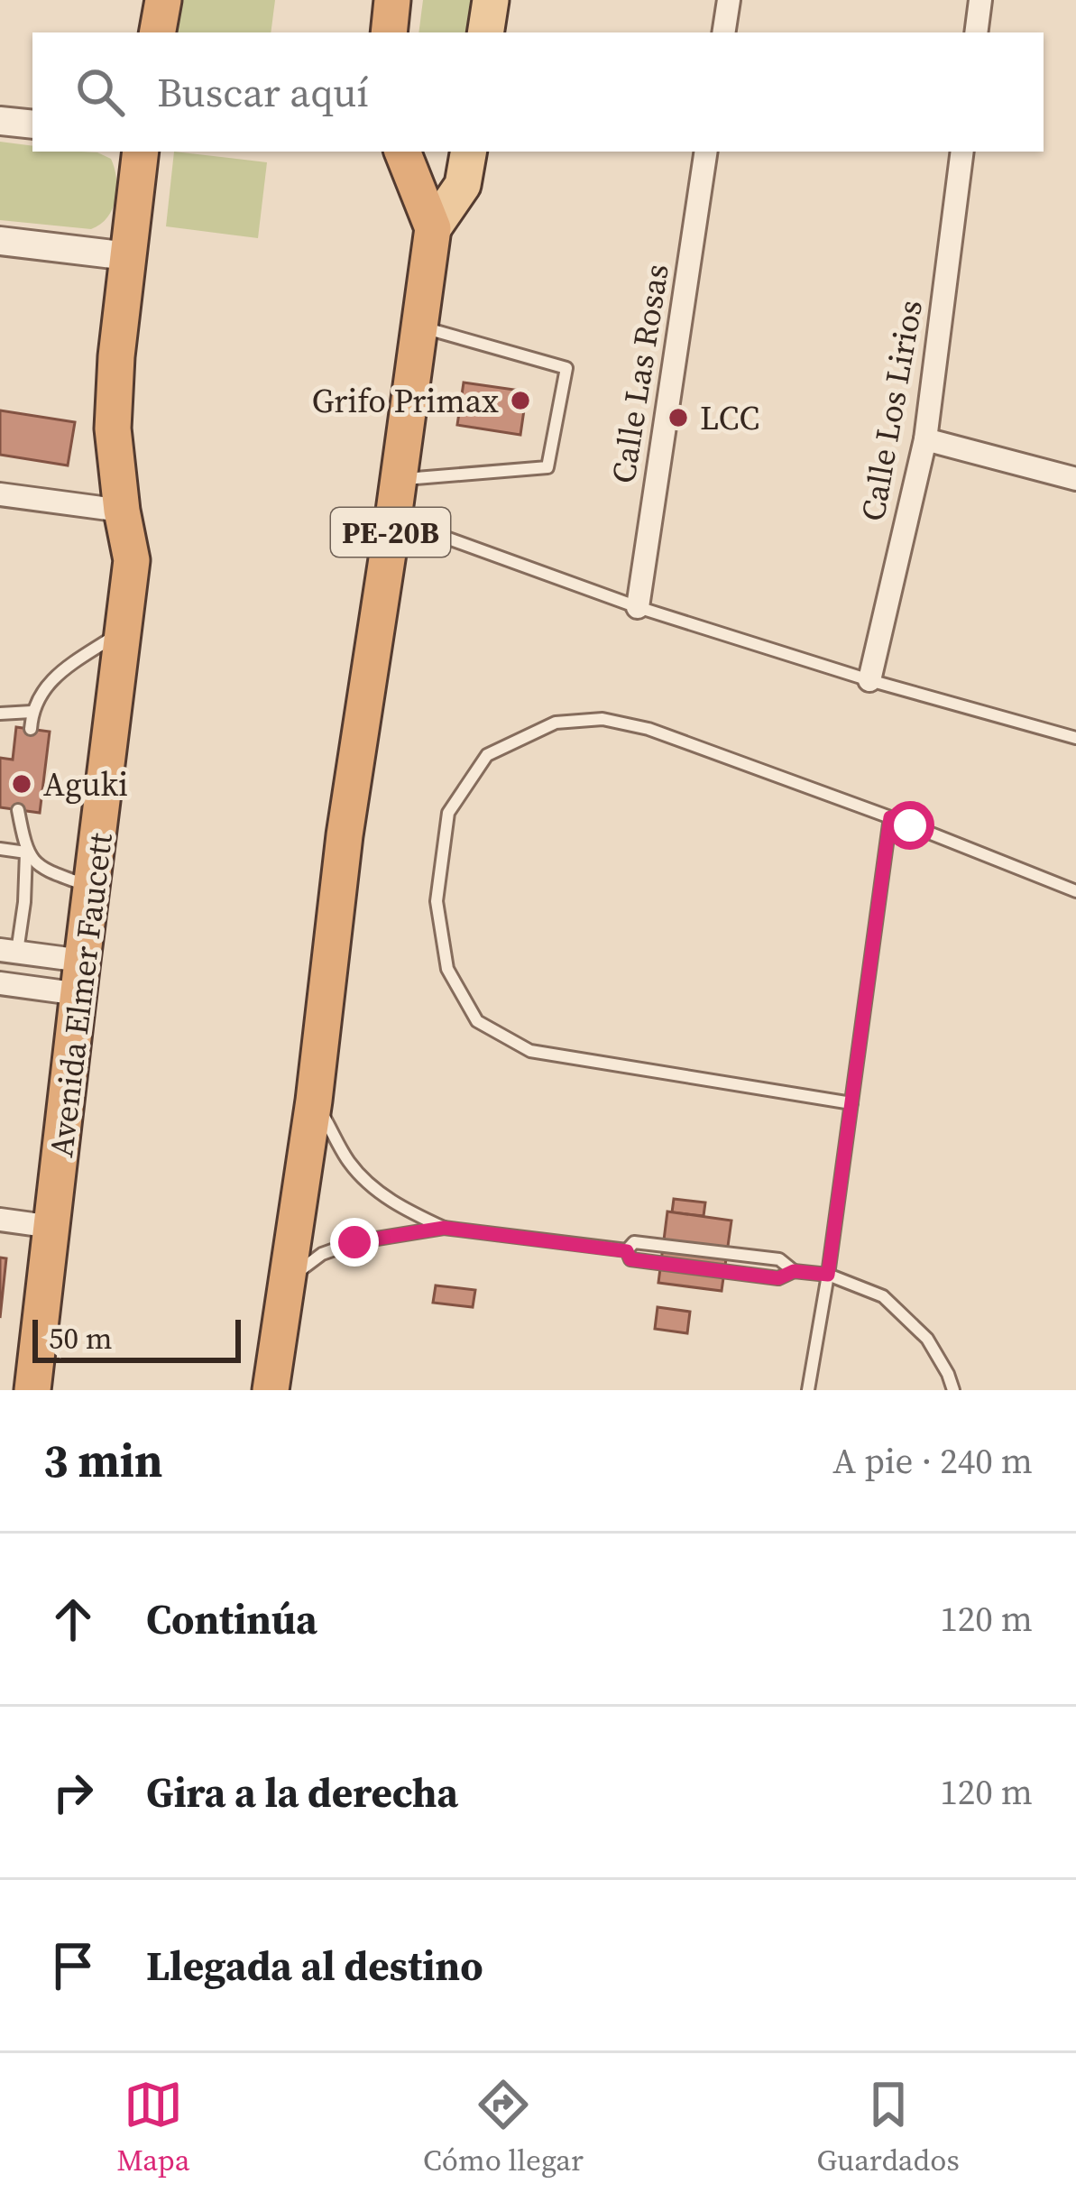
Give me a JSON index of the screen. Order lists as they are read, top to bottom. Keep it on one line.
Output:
{"streets":{"highway":["PE-20B","Avenida Elmer Faucett"],"street":["Calle Las Rosas","Calle Los Lirios"]},"places":["Grifo Primax","LCC","Aguki"],"scale_bar":"50 m","page":{"search":"Buscar aquí","scale":"50 m","heading":["3 min","A pie · 240 m"],"list":[["Continúa","120 m"],["Gira a la derecha","120 m"],"Llegada al destino"],"nav":["Mapa","Cómo llegar","Guardados"]}}
